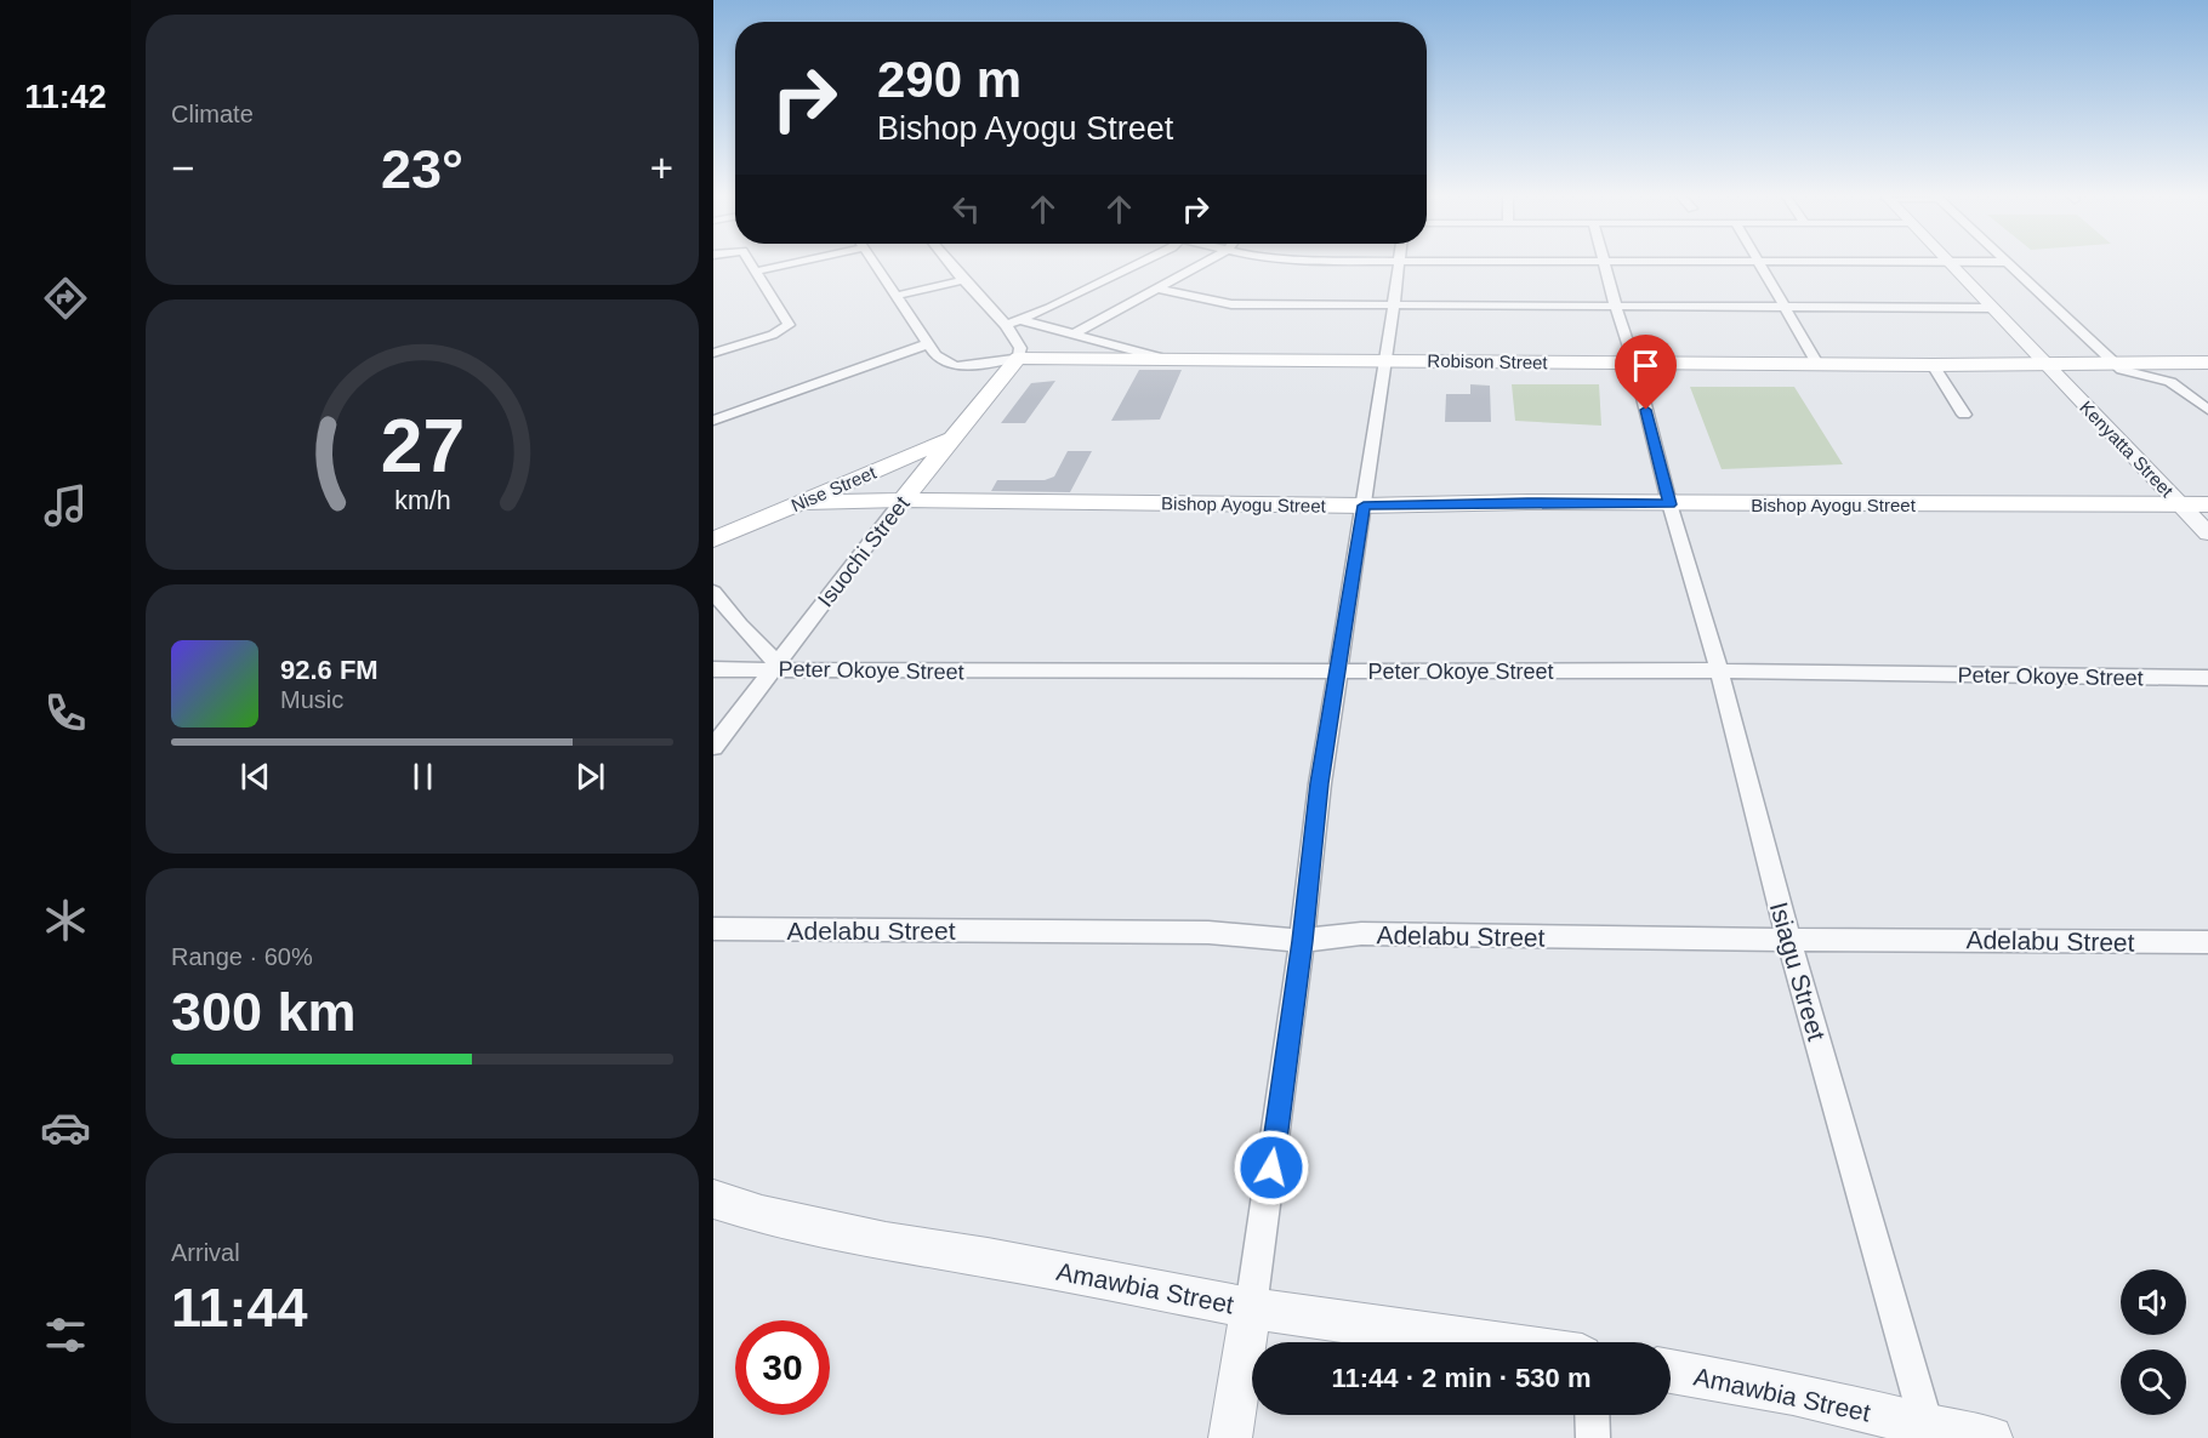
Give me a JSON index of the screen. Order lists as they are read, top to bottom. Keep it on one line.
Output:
{"streets":{"main road":["Robison Street","Nise Street","Bishop Ayogu Street","Isuochi Street"],"street":["Kenyatta Street","Peter Okoye Street","Adelabu Street","Isiagu Street","Amawbia Street"]},"crossings":[["Robison Street","Kenyatta Street"],["Robison Street","Isuochi Street"],["Robison Street","Isiagu Street"],["Kenyatta Street","Bishop Ayogu Street"],["Nise Street","Bishop Ayogu Street"],["Nise Street","Isuochi Street"],["Bishop Ayogu Street","Isuochi Street"],["Bishop Ayogu Street","Isiagu Street"],["Isuochi Street","Peter Okoye Street"],["Peter Okoye Street","Isiagu Street"],["Adelabu Street","Isiagu Street"],["Isiagu Street","Amawbia Street"]],"page":{"tabs":"11:42","tile":["Climate",["Range · 60%","300 km"],["Arrival","11:44"]],"turn":["290 m","Bishop Ayogu Street"],"heat":["−","23°","+"],"song":["92.6 FM","Music"],"limit":"30","trip":"11:44 · 2 min · 530 m","gauge":["27","km/h"]}}
